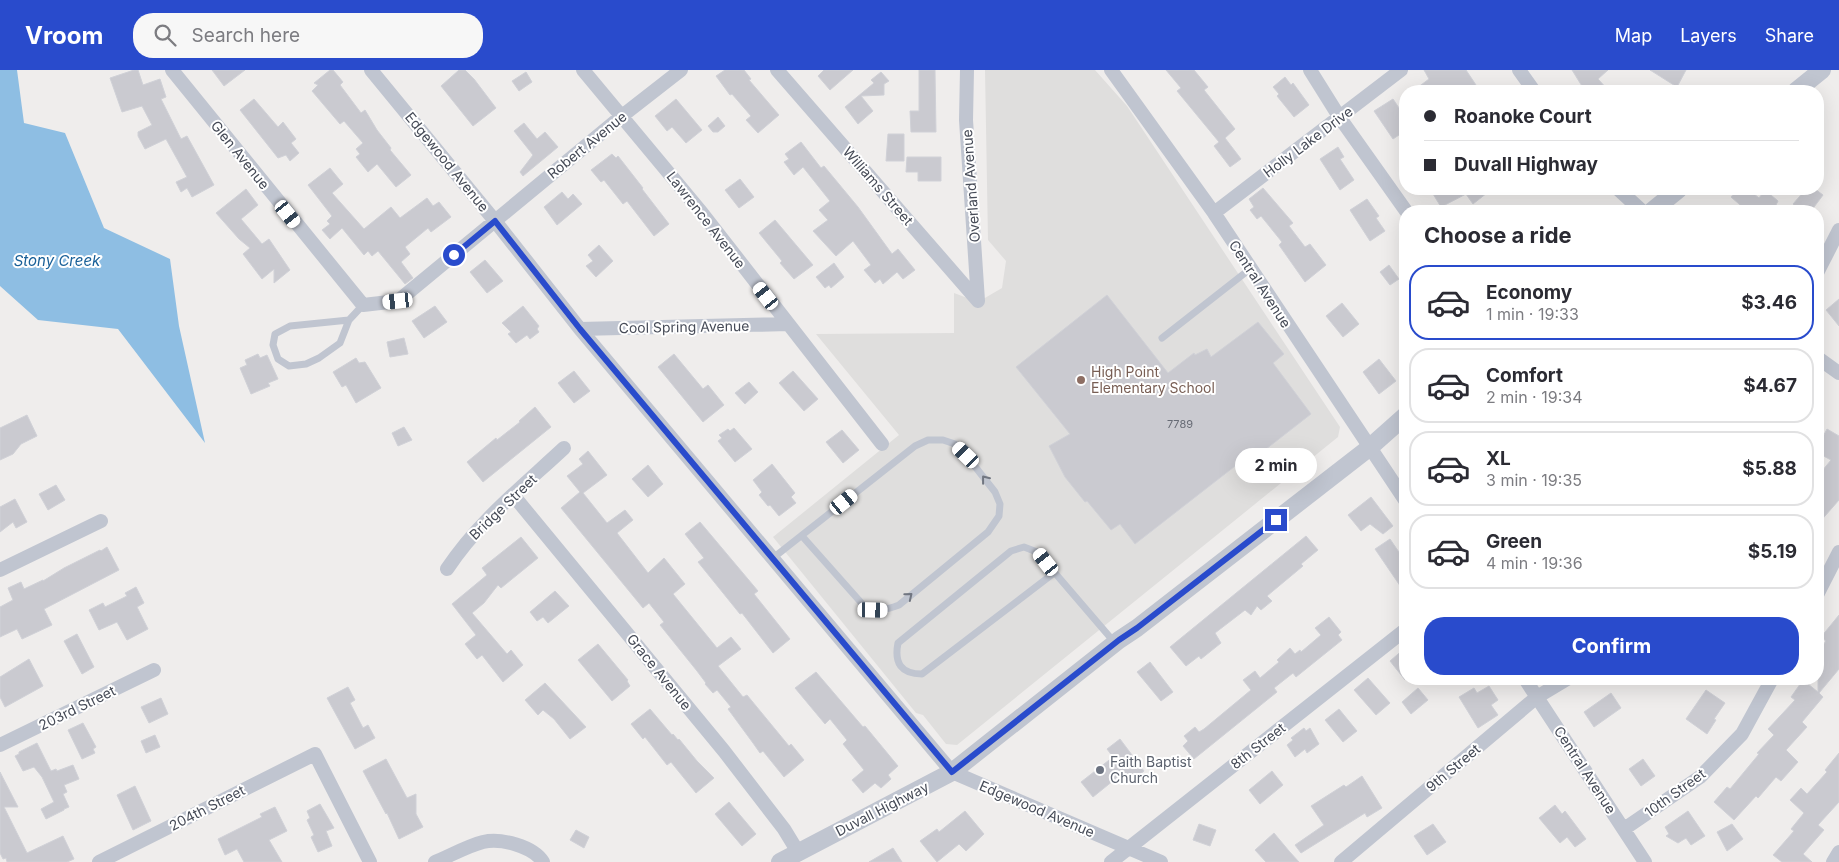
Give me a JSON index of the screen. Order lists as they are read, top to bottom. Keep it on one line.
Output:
{"streets":{"street":["Holly Lake Drive","Robert Avenue","Glen Avenue","Edgewood Avenue","Williams Street","Overland Avenue","Lawrence Avenue","Central Avenue","Cool Spring Avenue","Bridge Street","Grace Avenue","203rd Street","8th Street","9th Street","10th Street","204th Street","Duvall Highway"]},"crossings":[["Holly Lake Drive","Central Avenue"],["Robert Avenue","Glen Avenue"],["Robert Avenue","Edgewood Avenue"],["Robert Avenue","Lawrence Avenue"],["Edgewood Avenue","Cool Spring Avenue"],["Edgewood Avenue","8th Street"],["Edgewood Avenue","Duvall Highway"],["Williams Street","Overland Avenue"],["Lawrence Avenue","Cool Spring Avenue"],["Central Avenue","9th Street"],["Central Avenue","10th Street"],["Central Avenue","Duvall Highway"],["Bridge Street","Grace Avenue"],["Grace Avenue","Duvall Highway"]],"water":["Stony Creek"],"places":["High Point Elementary School","Faith Baptist Church"],"house_numbers":["7789"],"page":{"header":"Vroom","search":"Search here","nav":["Map","Layers","Share"],"banner":["Roanoke Court","Duvall Highway"],"heading":"Choose a ride","list":[{"name":"Economy","note":"1 min · 19:33","value":"$3.46"},{"name":"Comfort","note":"2 min · 19:34","value":"$4.67"},{"name":"XL","note":"3 min · 19:35","value":"$5.88"},{"name":"Green","note":"4 min · 19:36","value":"$5.19"}],"bubble":"2 min","buttons":"Confirm"}}
